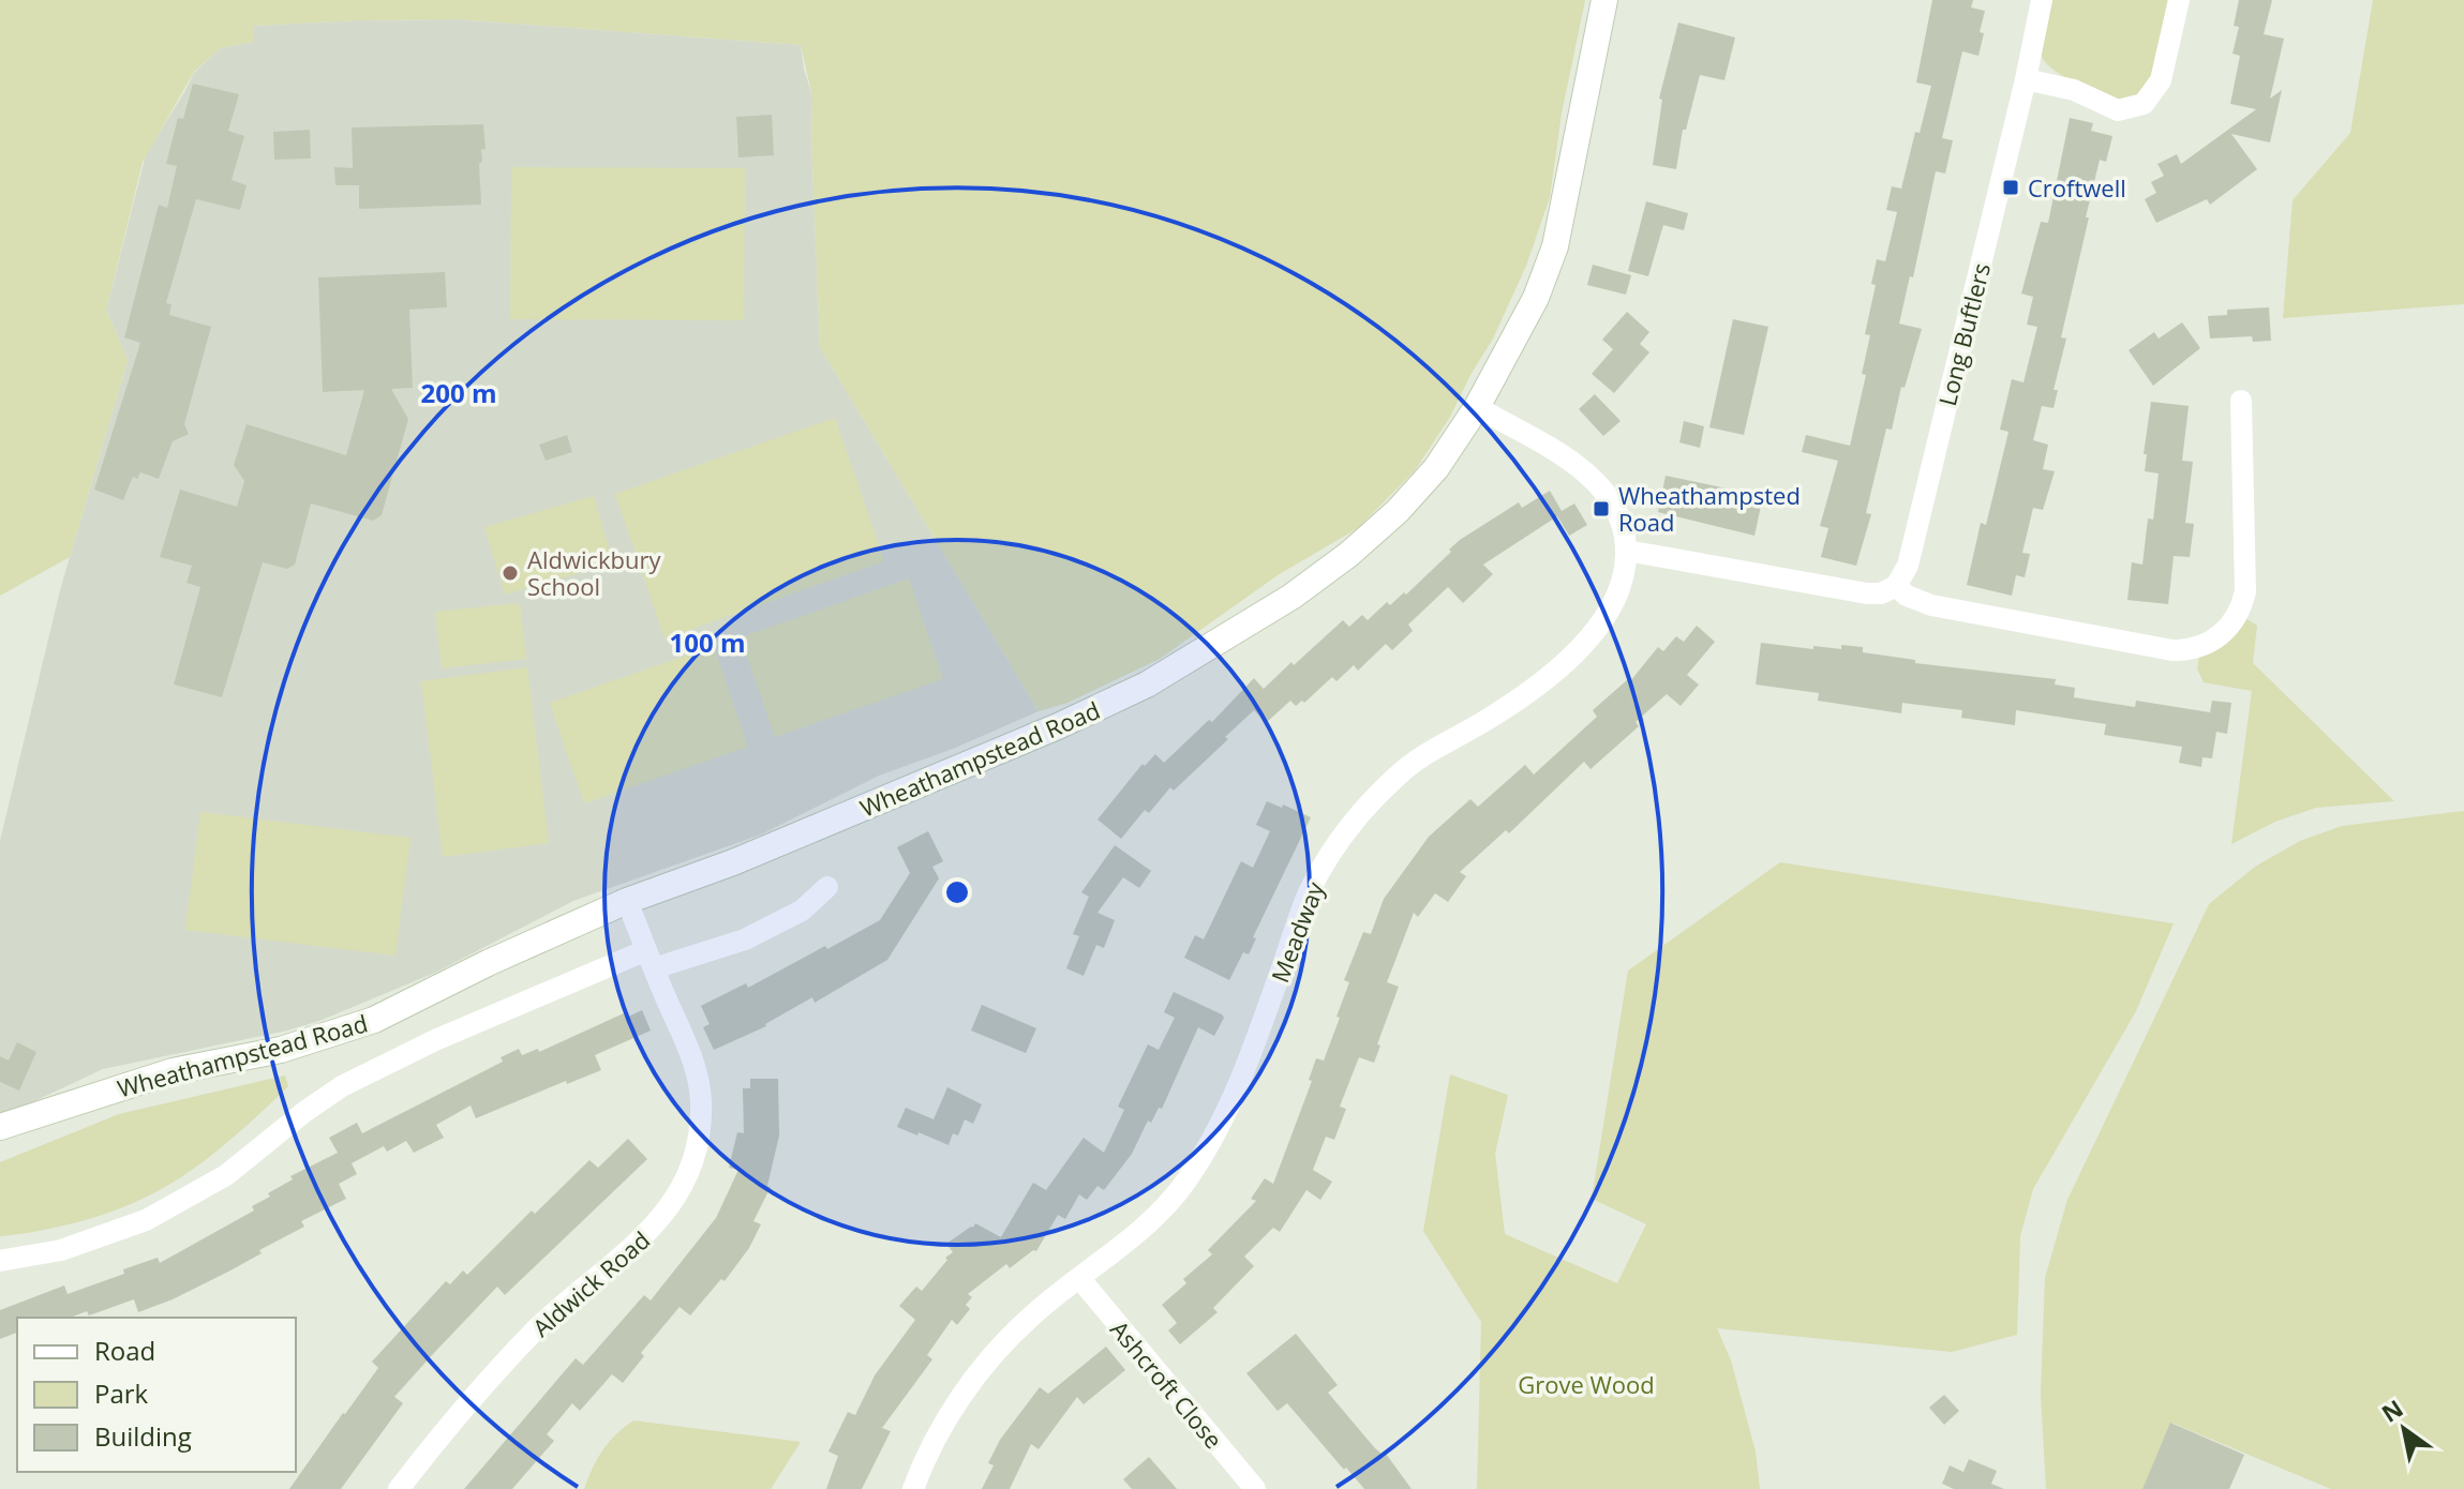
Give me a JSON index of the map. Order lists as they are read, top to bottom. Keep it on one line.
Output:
{"streets":{"street":["Long Buftlers","Wheathampstead Road","Meadway","Aldwick Road","Ashcroft Close"]},"crossings":[["Wheathampstead Road","Meadway"],["Wheathampstead Road","Aldwick Road"],["Meadway","Ashcroft Close"]],"parks":["Grove Wood"],"places":{"transit":["Croftwell","Wheathampsted Road"],"other":["Aldwickbury School"]},"legend":["Road","Park","Building"],"north":"top left","rings":["200 m","100 m"]}
